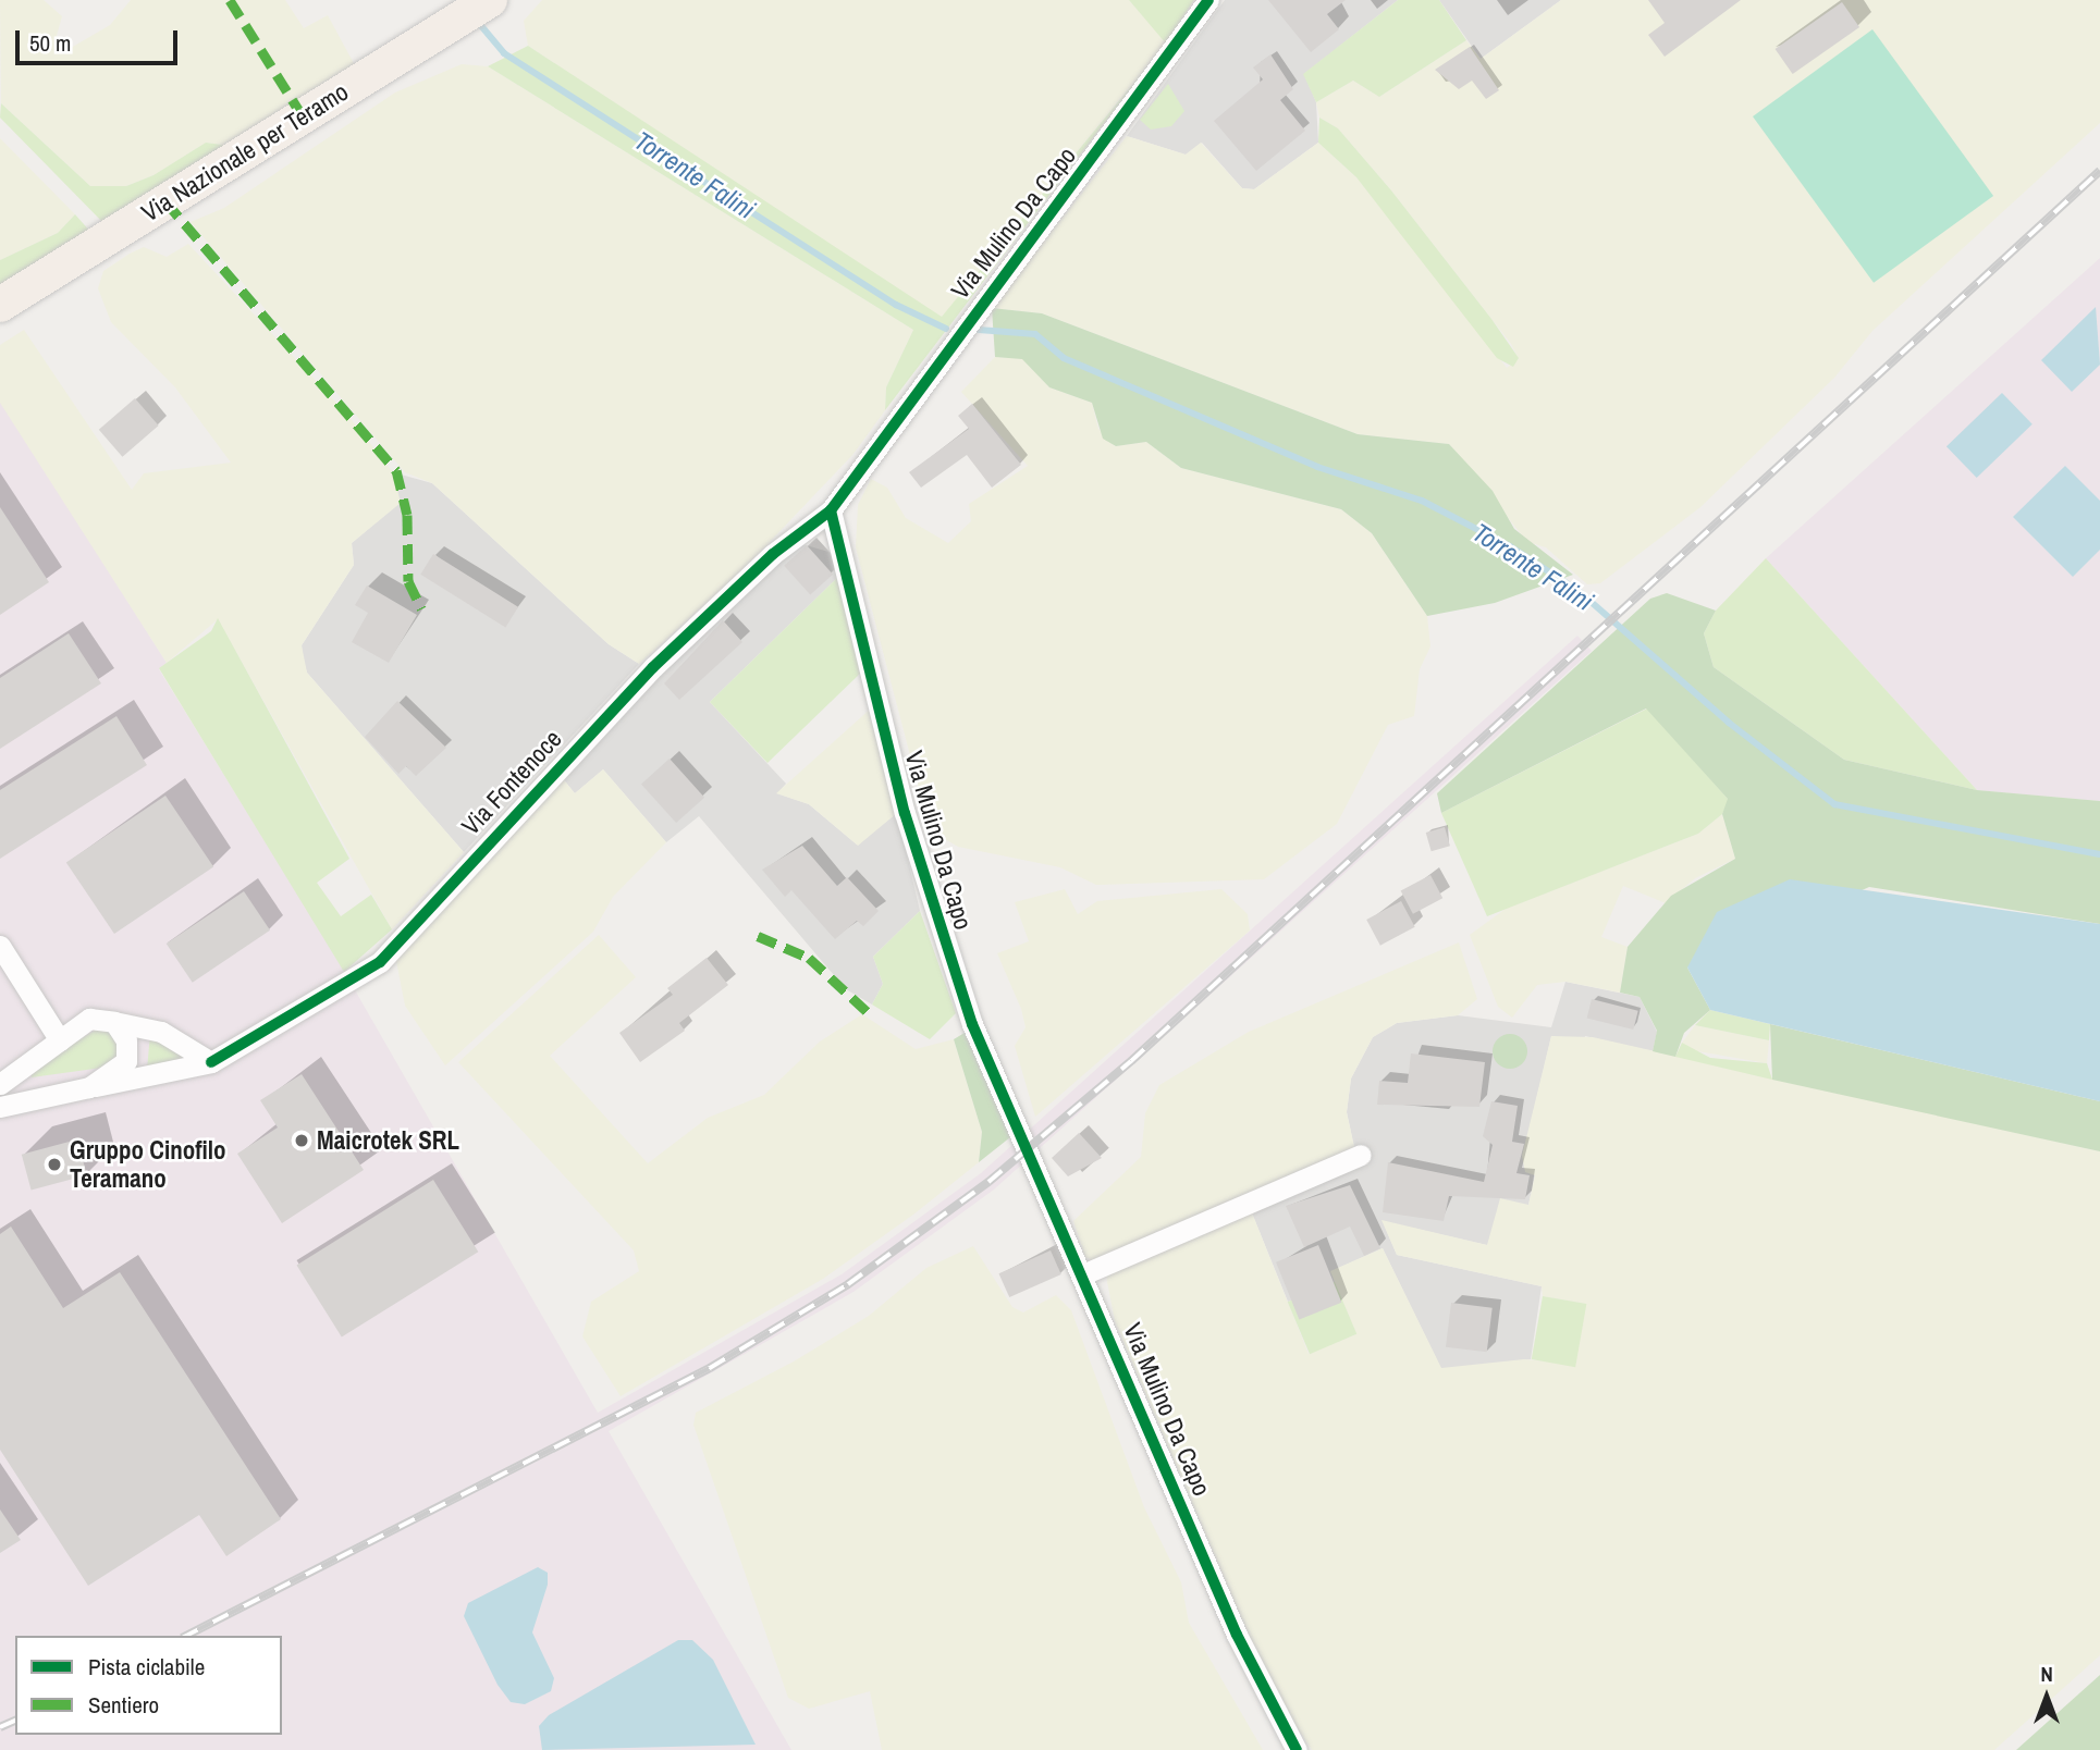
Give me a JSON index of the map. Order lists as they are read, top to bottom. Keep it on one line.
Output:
{"streets":{"main road":["Via Nazionale per Teramo"],"street":["Via Mulino Da Capo","Via Fontenoce"]},"crossings":[["Via Mulino Da Capo","Via Fontenoce"]],"water":["Torrente Falini"],"places":["Maicrotek SRL","Gruppo Cinofilo Teramano"],"legend":["Pista ciclabile","Sentiero"],"scale_bar":"50 m","north":"top"}
